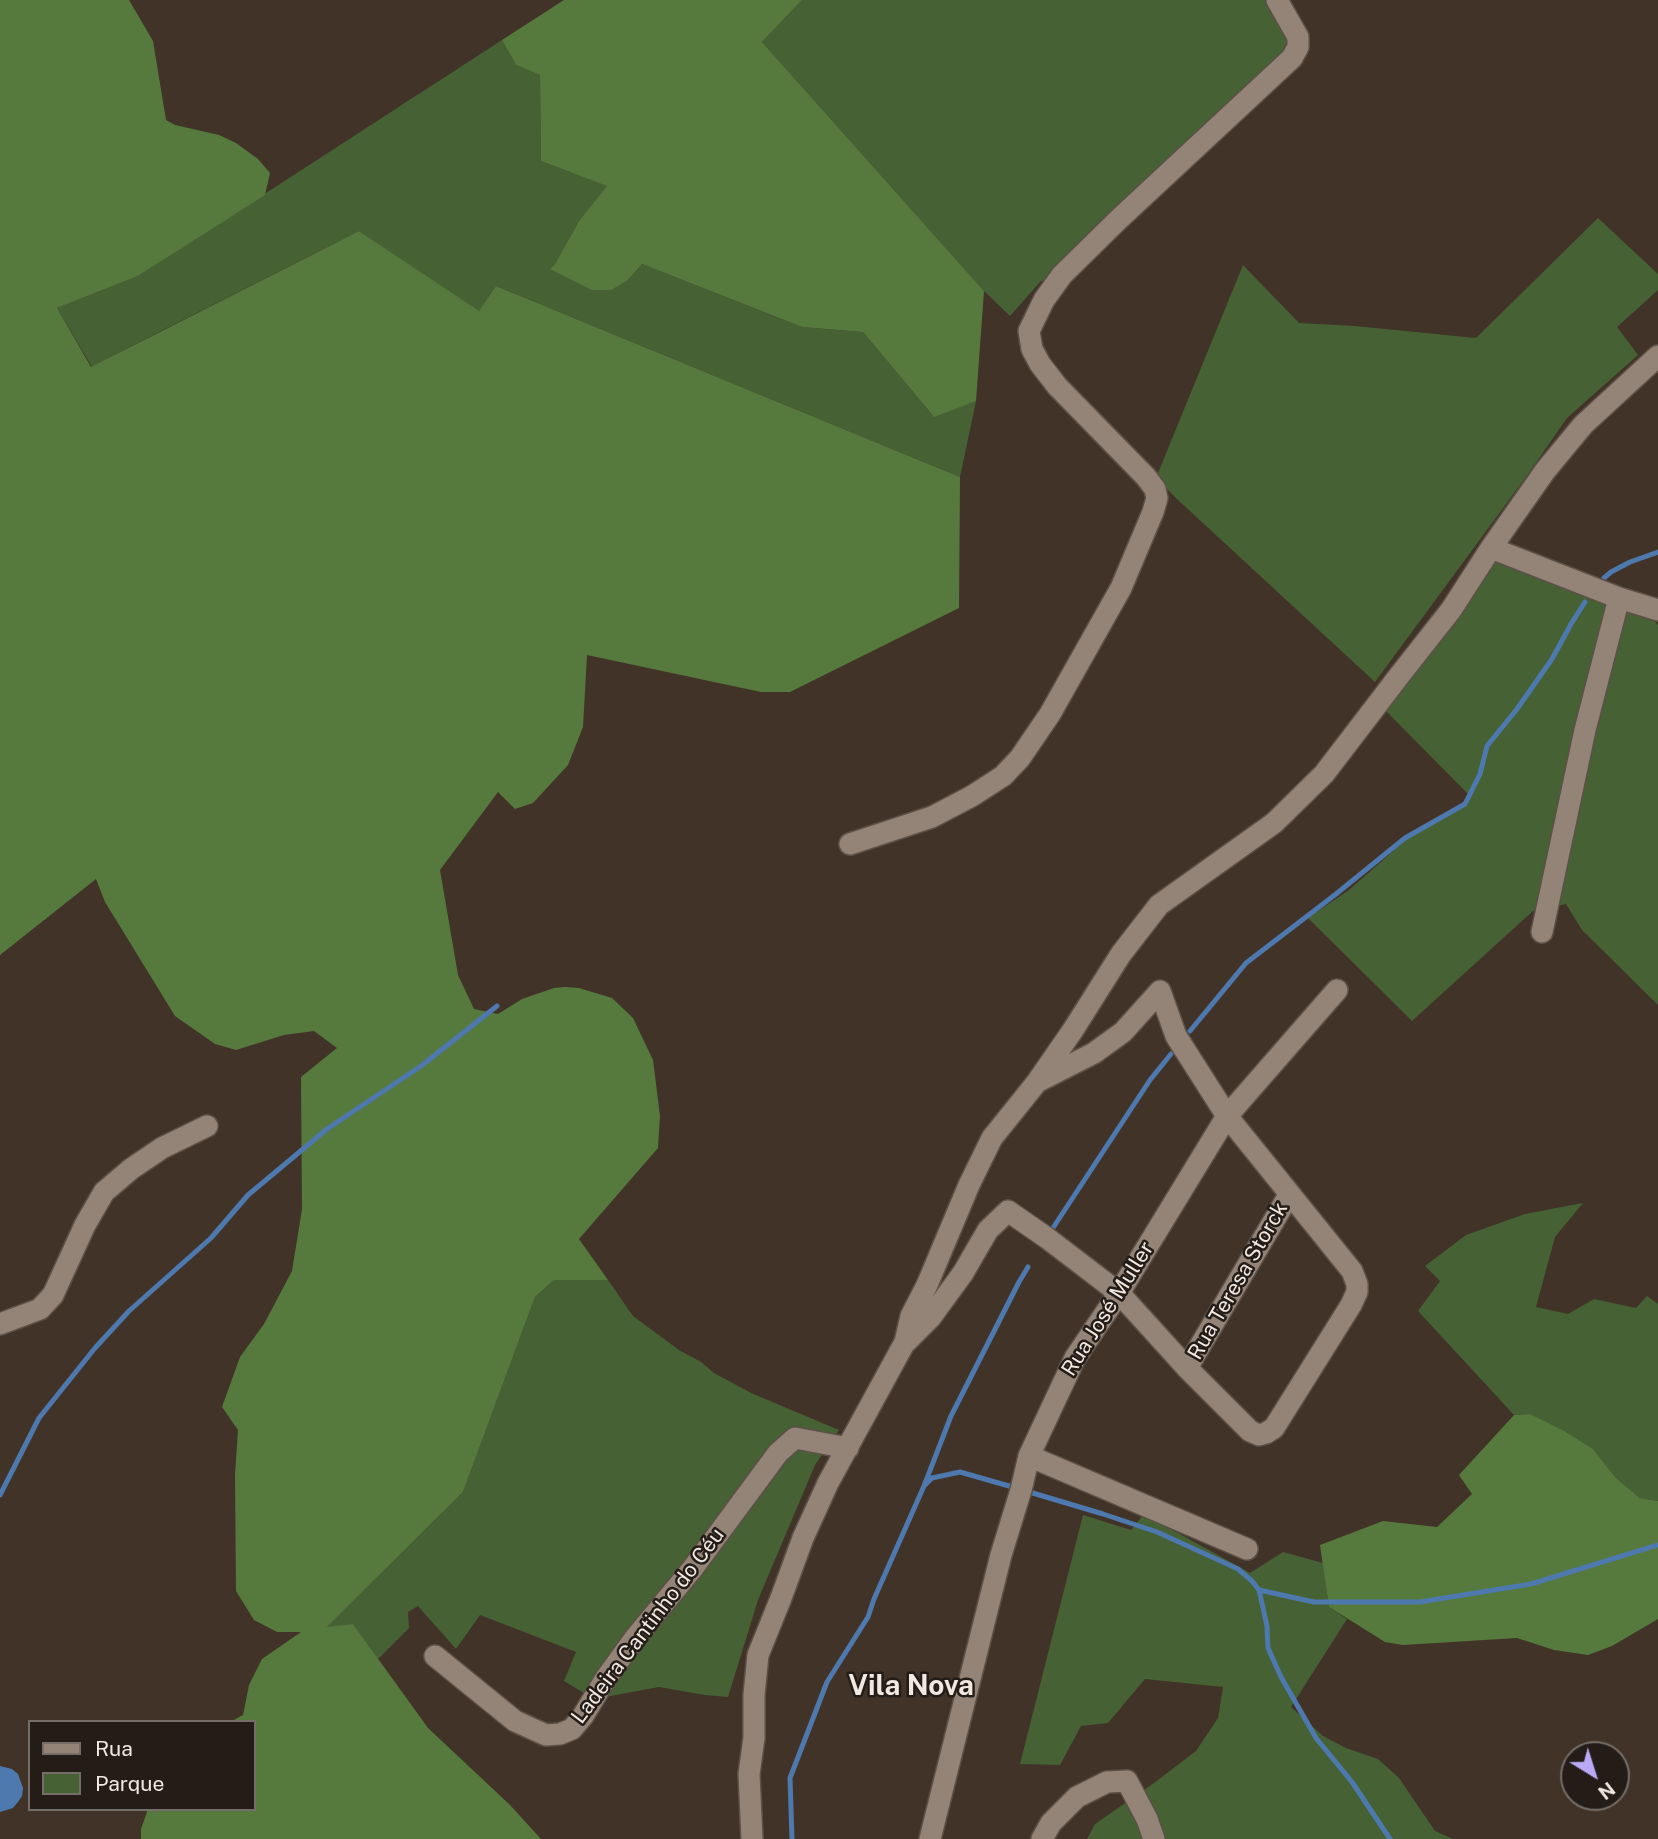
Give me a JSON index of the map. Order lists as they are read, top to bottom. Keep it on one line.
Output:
{"streets":{"street":["Rua Teresa Storck","Rua José Muller","Ladeira Cantinho do Céu"]},"districts":["Vila Nova"],"legend":["Rua","Parque"],"north":"bottom right"}
